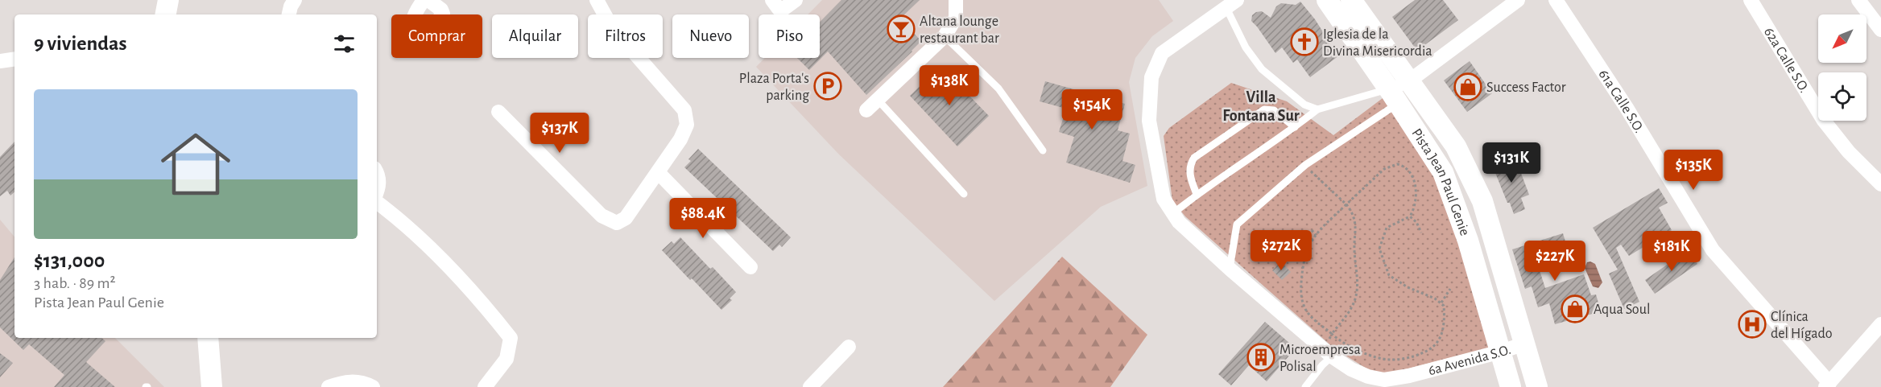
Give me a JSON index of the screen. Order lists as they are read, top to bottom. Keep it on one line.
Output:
{"streets":{"main road":["Pista Jean Paul Genie"],"street":["62a Calle S.O.","61a Calle S.O.","6a Avenida S.O."]},"crossings":[["Pista Jean Paul Genie","6a Avenida S.O."]],"districts":["Villa Fontana Sur"],"places":{"bar":["Altana lounge restaurant bar"],"church":["Iglesia de la Divina Misericordia"],"parking":["Plaza Porta's parking"],"shop":["Success Factor","Aqua Soul"],"hospital":["Clínica del Hígado"],"building":["Microempresa Polisal"]},"north":"bottom left","page":{"chip":["Comprar","Alquilar","Filtros","Nuevo","Piso"],"heading":"9 viviendas","price":["$138K","$154K","$137K","$131K","$135K","$88.4K","$272K","$181K","$227K"],"list":[{"name":"$131,000","note":"3 hab. · 89 m² · Pista Jean Paul Genie"}]}}
